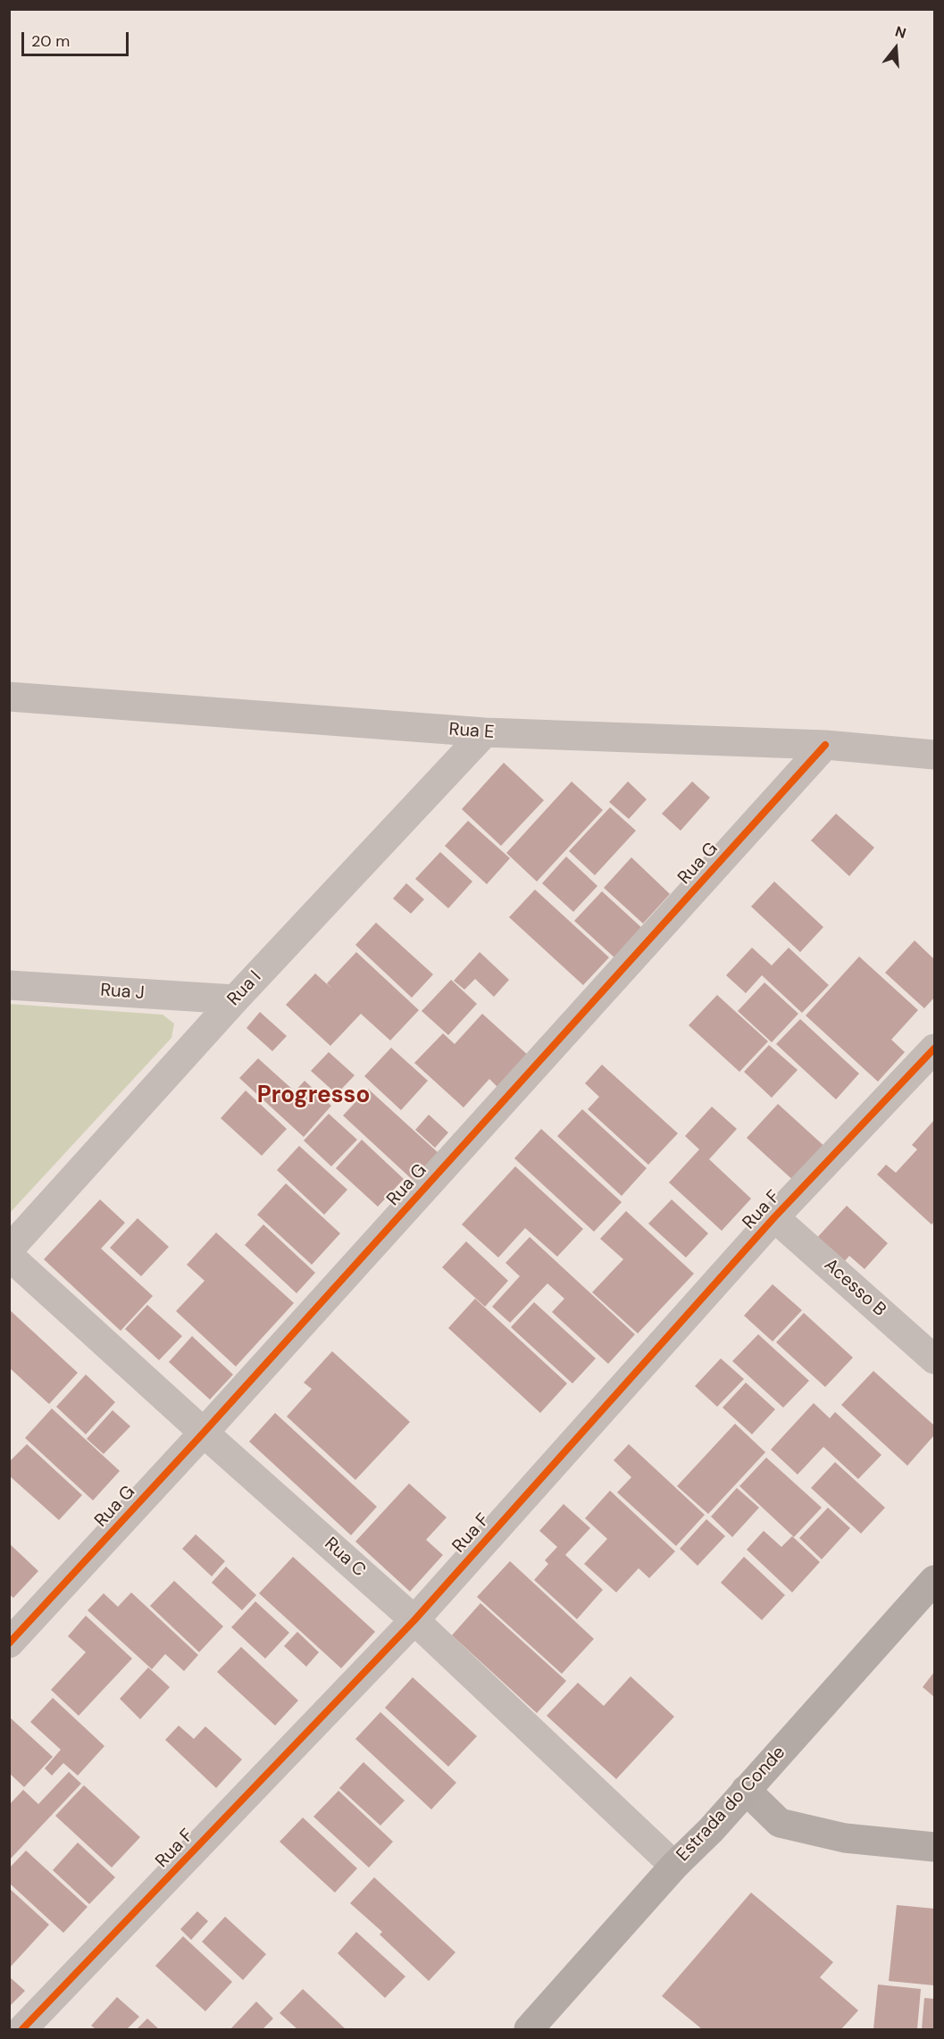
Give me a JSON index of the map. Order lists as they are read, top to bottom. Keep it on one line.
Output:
{"streets":{"main road":["Estrada do Conde"],"street":["Rua E","Rua G","Rua I","Rua J","Rua F","Acesso B","Rua C"]},"crossings":[["Rua E","Rua G"],["Rua E","Rua I"],["Rua G","Rua C"],["Rua I","Rua J"],["Rua F","Acesso B"],["Rua F","Rua C"],["Rua C","Estrada do Conde"]],"districts":["Progresso"],"scale_bar":"20 m","north":"top"}
